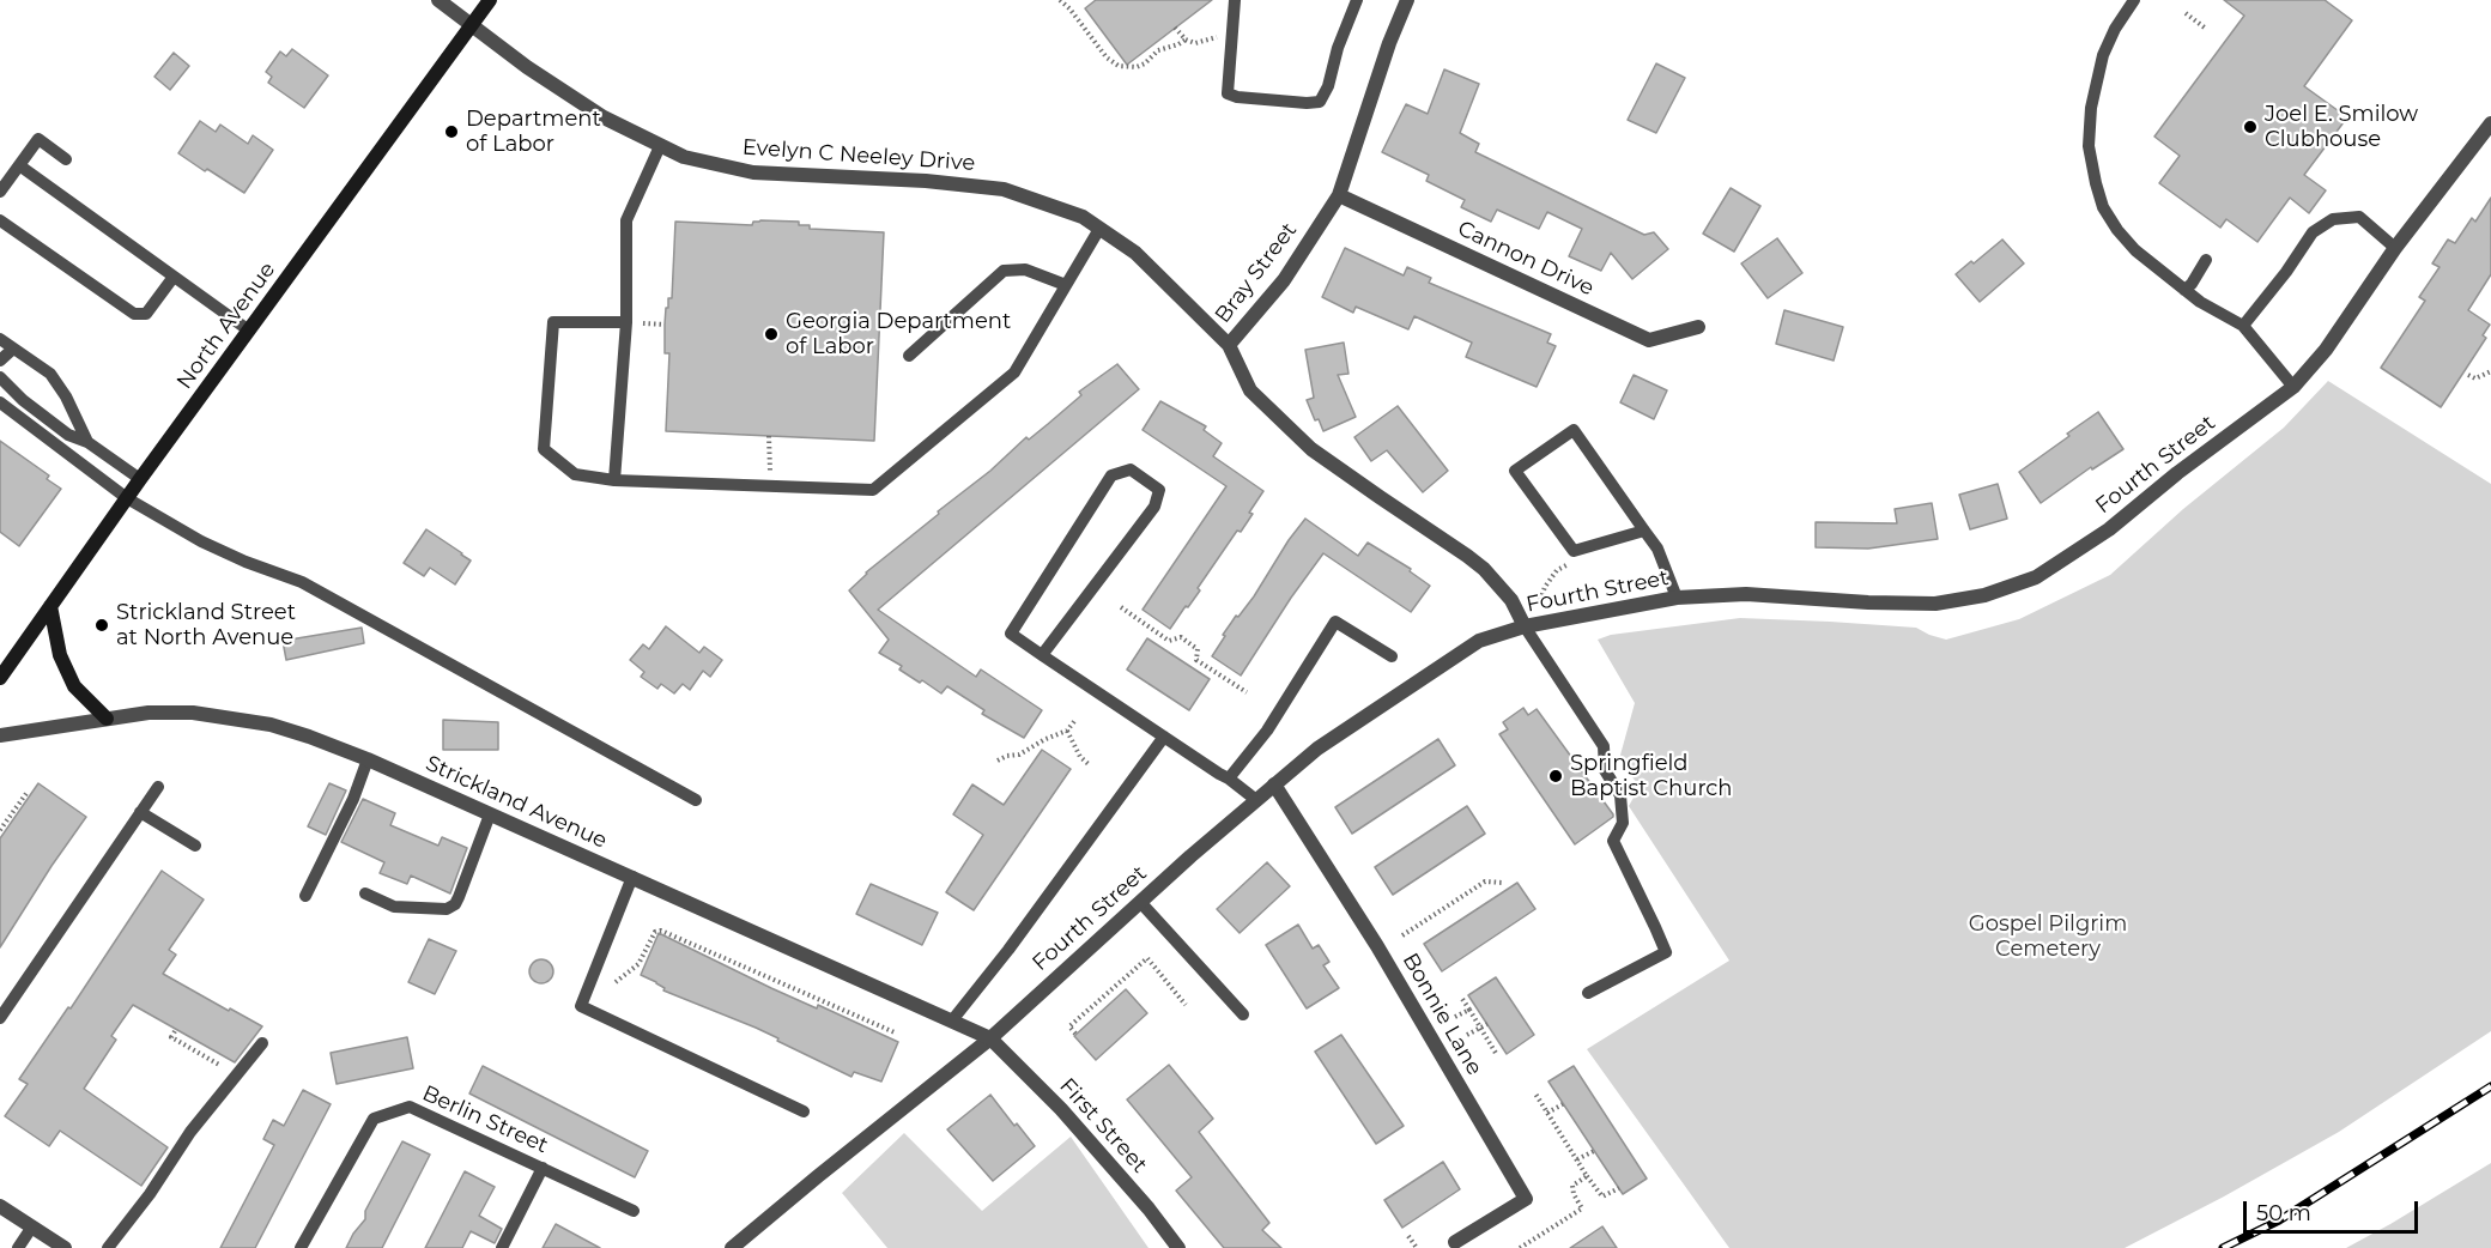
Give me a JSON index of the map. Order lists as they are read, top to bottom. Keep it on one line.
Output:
{"streets":{"main road":["North Avenue"],"street":["Evelyn C Neeley Drive","Cannon Drive","Bray Street","Fourth Street","Strickland Avenue","Bonnie Lane","First Street"],"lane":["Berlin Street"]},"crossings":[["Evelyn C Neeley Drive","Bray Street"],["Evelyn C Neeley Drive","North Avenue"],["Cannon Drive","Bray Street"],["Bray Street","Fourth Street"],["Fourth Street","Strickland Avenue"],["Fourth Street","Bonnie Lane"],["Fourth Street","First Street"],["Strickland Avenue","First Street"]],"parks":["Gospel Pilgrim Cemetery"],"places":["Joel E. Smilow Clubhouse","Department of Labor","Georgia Department of Labor","Strickland Street at North Avenue","Springfield Baptist Church"],"scale_bar":"50 m"}
